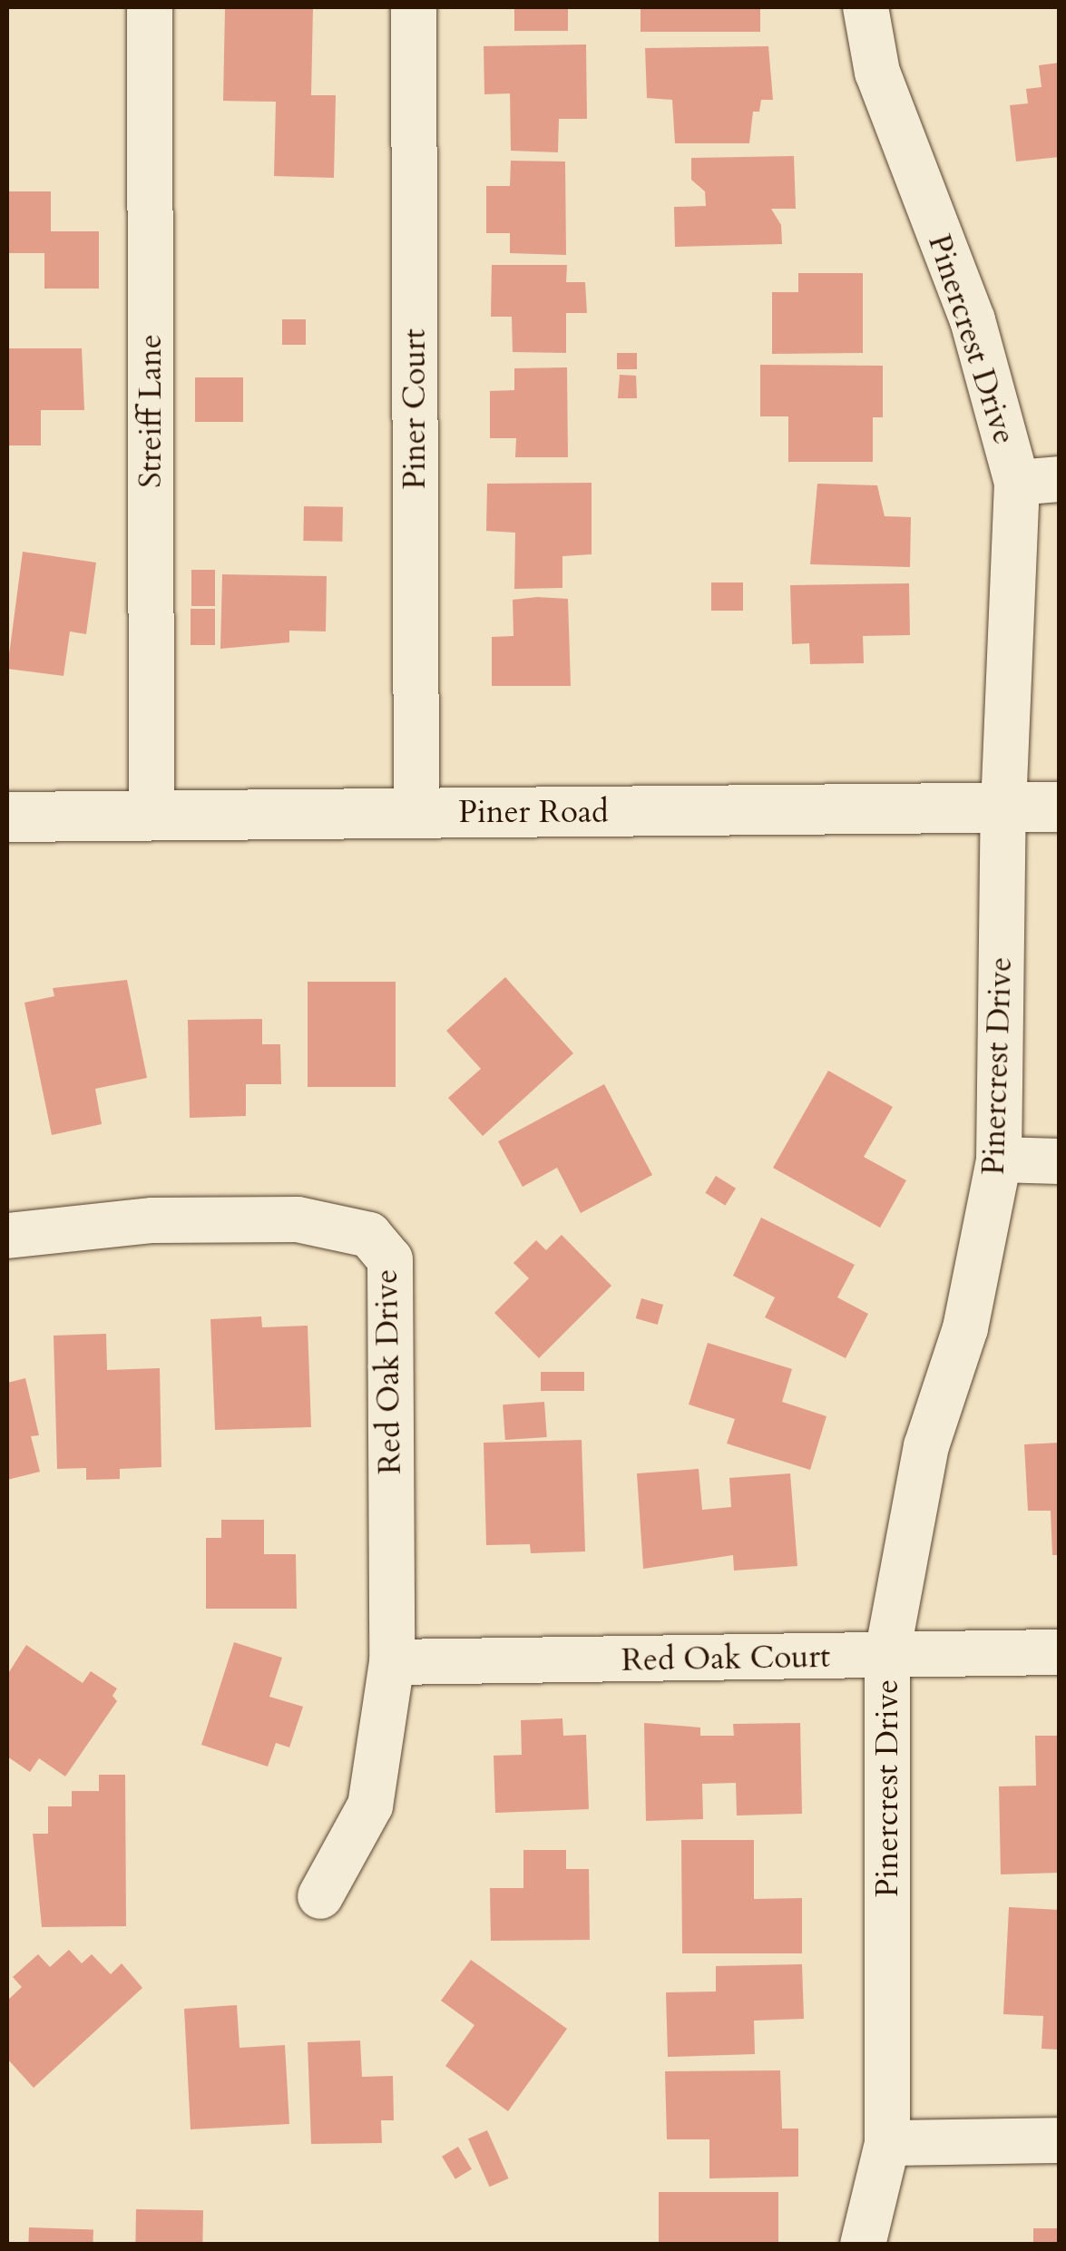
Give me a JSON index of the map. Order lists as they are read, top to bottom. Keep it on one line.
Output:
{"streets":{"main road":["Piner Road"],"street":["Pinercrest Drive","Piner Court","Streiff Lane","Red Oak Drive","Red Oak Court"]},"crossings":[["Pinercrest Drive","Piner Road"],["Pinercrest Drive","Red Oak Court"],["Piner Court","Piner Road"],["Streiff Lane","Piner Road"],["Red Oak Drive","Red Oak Court"]]}
